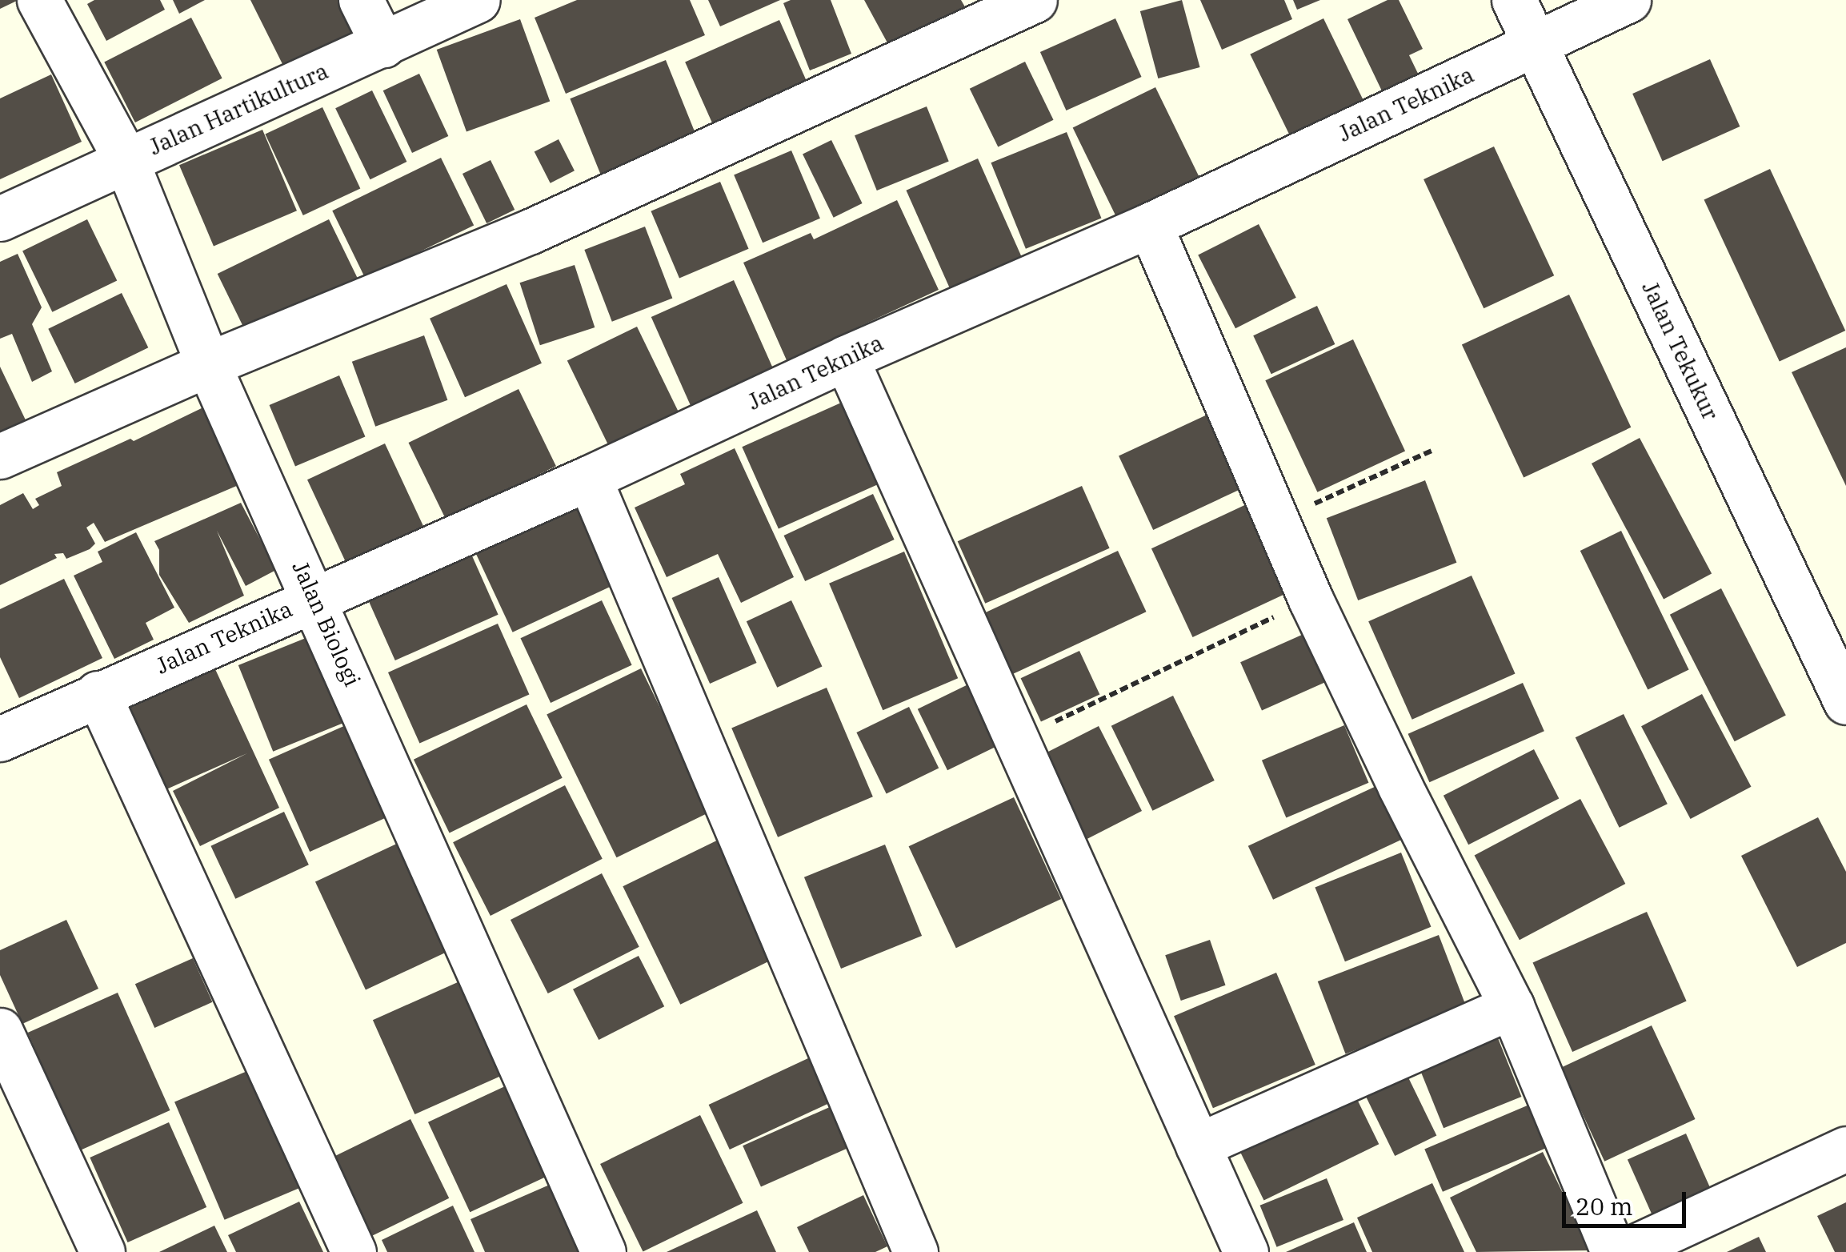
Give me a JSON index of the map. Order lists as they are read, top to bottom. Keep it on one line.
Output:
{"streets":{"street":["Jalan Teknika","Jalan Hartikultura","Jalan Tekukur","Jalan Biologi"]},"crossings":[["Jalan Teknika","Jalan Tekukur"],["Jalan Teknika","Jalan Biologi"],["Jalan Hartikultura","Jalan Biologi"]],"scale_bar":"20 m"}
